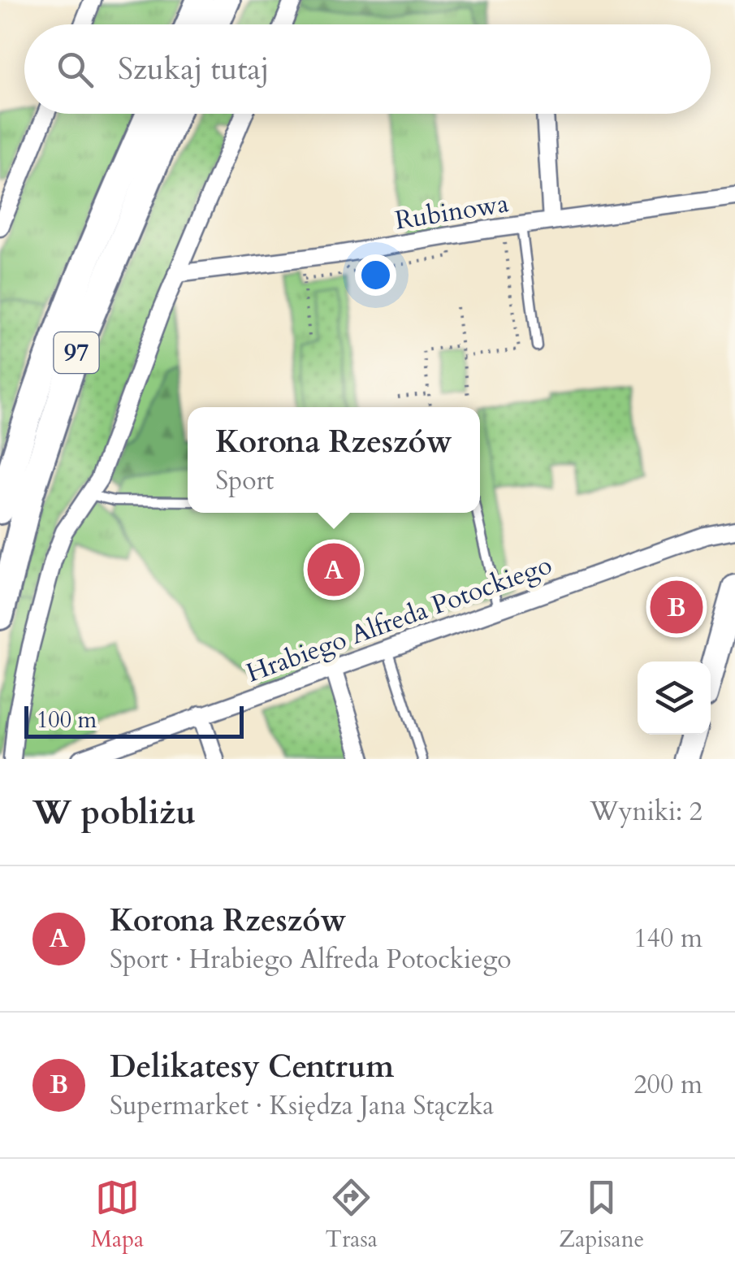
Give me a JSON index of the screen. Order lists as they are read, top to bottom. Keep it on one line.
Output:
{"streets":{"main road":["97"],"street":["Rubinowa","Hrabiego Alfreda Potockiego"]},"scale_bar":"100 m","page":{"search":"Szukaj tutaj","popup":["Korona Rzeszów","Sport"],"pins":["A","B"],"scale":"100 m","heading":["W pobliżu","Wyniki: 2"],"list":[{"mark":"A","name":"Korona Rzeszów","note":"Sport · Hrabiego Alfreda Potockiego","value":"140 m"},{"mark":"B","name":"Delikatesy Centrum","note":"Supermarket · Księdza Jana Stączka","value":"200 m"}],"nav":["Mapa","Trasa","Zapisane"]}}
